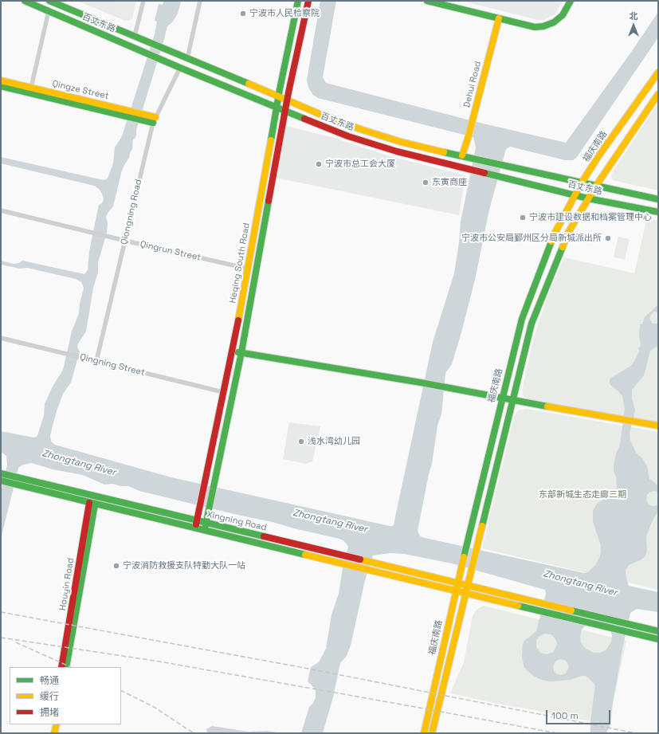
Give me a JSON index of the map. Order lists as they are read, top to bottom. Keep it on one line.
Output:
{"streets":{"main road":["百丈东路","Dehui Road","Qingze Street","福庆南路","Heqing South Road","Xingning Road","Houyin Road"],"street":["Qiongning Road","Qingrun Street","Qingning Street"]},"crossings":[["百丈东路","Dehui Road"],["百丈东路","福庆南路"],["百丈东路","Qiongning Road"],["百丈东路","Heqing South Road"],["Qingze Street","Qiongning Road"],["福庆南路","Xingning Road"],["Qiongning Road","Qingrun Street"],["Qiongning Road","Qingning Street"],["Qingrun Street","Heqing South Road"],["Heqing South Road","Qingning Street"],["Heqing South Road","Xingning Road"]],"water":["Zhongtang River"],"parks":["东部新城生态走廊三期"],"places":["宁波市人民检察院","宁波市总工会大厦","东寅商座","宁波市建设数据和档案管理中心","宁波市公安局鄞州区分局新城派出所","浅水湾幼儿园","宁波消防救援支队特勤大队一站"],"legend":["畅通","缓行","拥堵"],"scale_bar":"100 m","north":"top"}
